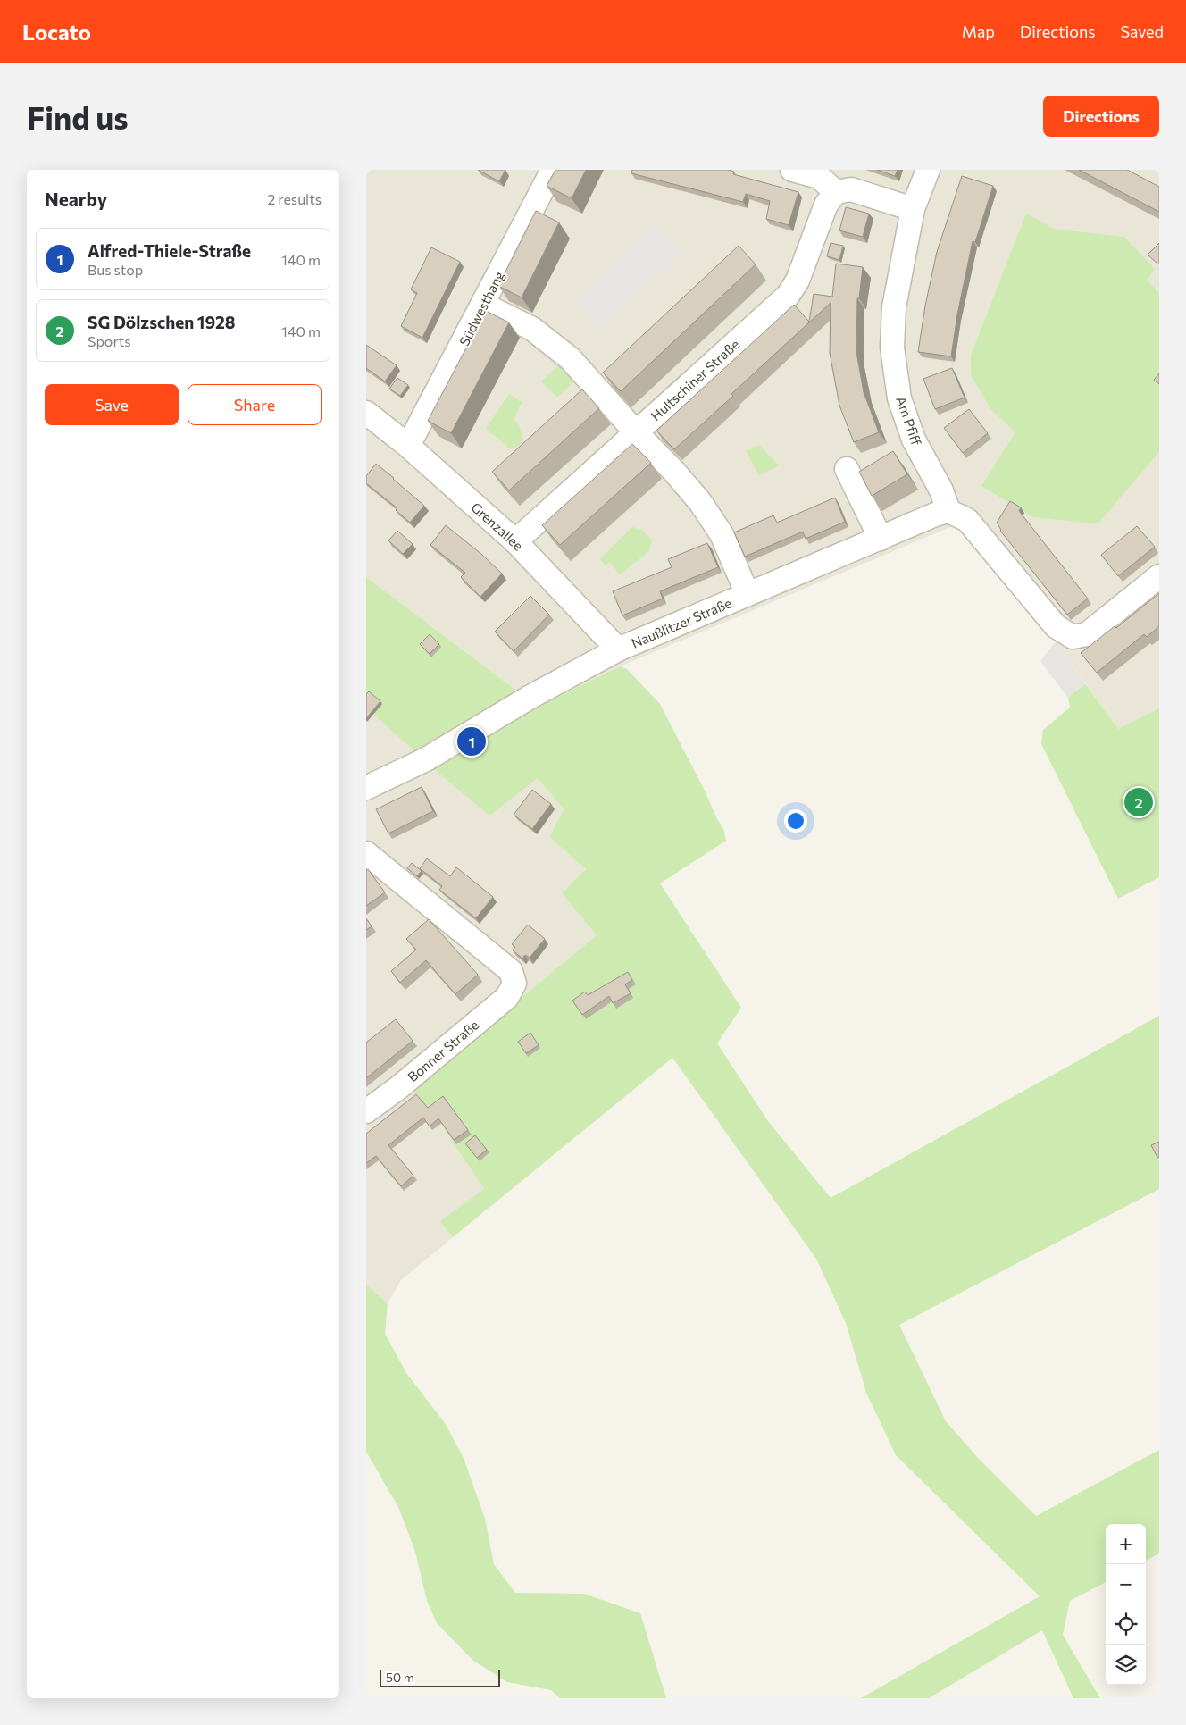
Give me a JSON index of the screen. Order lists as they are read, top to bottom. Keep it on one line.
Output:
{"streets":{"street":["Südwesthang","Hultschiner Straße","Am Pfiff","Grenzallee","Naußlitzer Straße","Bonner Straße"]},"crossings":[["Südwesthang","Grenzallee"],["Hultschiner Straße","Grenzallee"],["Am Pfiff","Naußlitzer Straße"],["Grenzallee","Naußlitzer Straße"]],"scale_bar":"50 m","page":{"header":"Locato","nav":["Map","Directions","Saved"],"buttons":["Directions",["Save","Share"]],"title":"Find us","heading":["Nearby","2 results"],"list":[{"mark":"1","name":"Alfred-Thiele-Straße","note":"Bus stop","value":"140 m"},{"mark":"2","name":"SG Dölzschen 1928","note":"Sports","value":"140 m"}],"pins":["1","2"],"map_buttons":["+","−"],"scale":"50 m"}}
